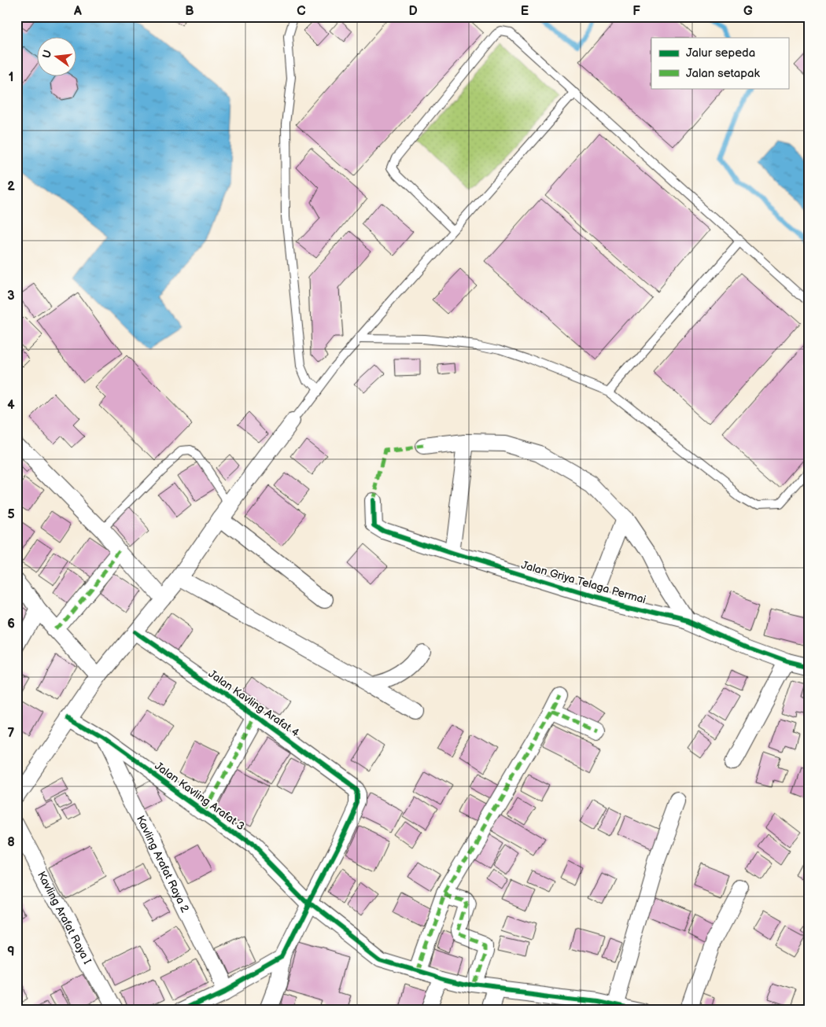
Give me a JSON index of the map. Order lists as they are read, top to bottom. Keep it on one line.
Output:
{"streets":{"street":["Jalan Griya Telaga Permai","Jalan Kavling Arafat 4","Jalan Kavling Arafat 3","Kavling Arafat Raya 2","Kavling Arafat Raya I"]},"crossings":[["Jalan Kavling Arafat 4","Jalan Kavling Arafat 3"],["Jalan Kavling Arafat 3","Kavling Arafat Raya 2"]],"legend":["Jalur sepeda","Jalan setapak"],"north":"left","grid":{"columns":["A","B","C","D","E","F","G"],"rows":["1","2","3","4","5","6","7","8","9"]}}
